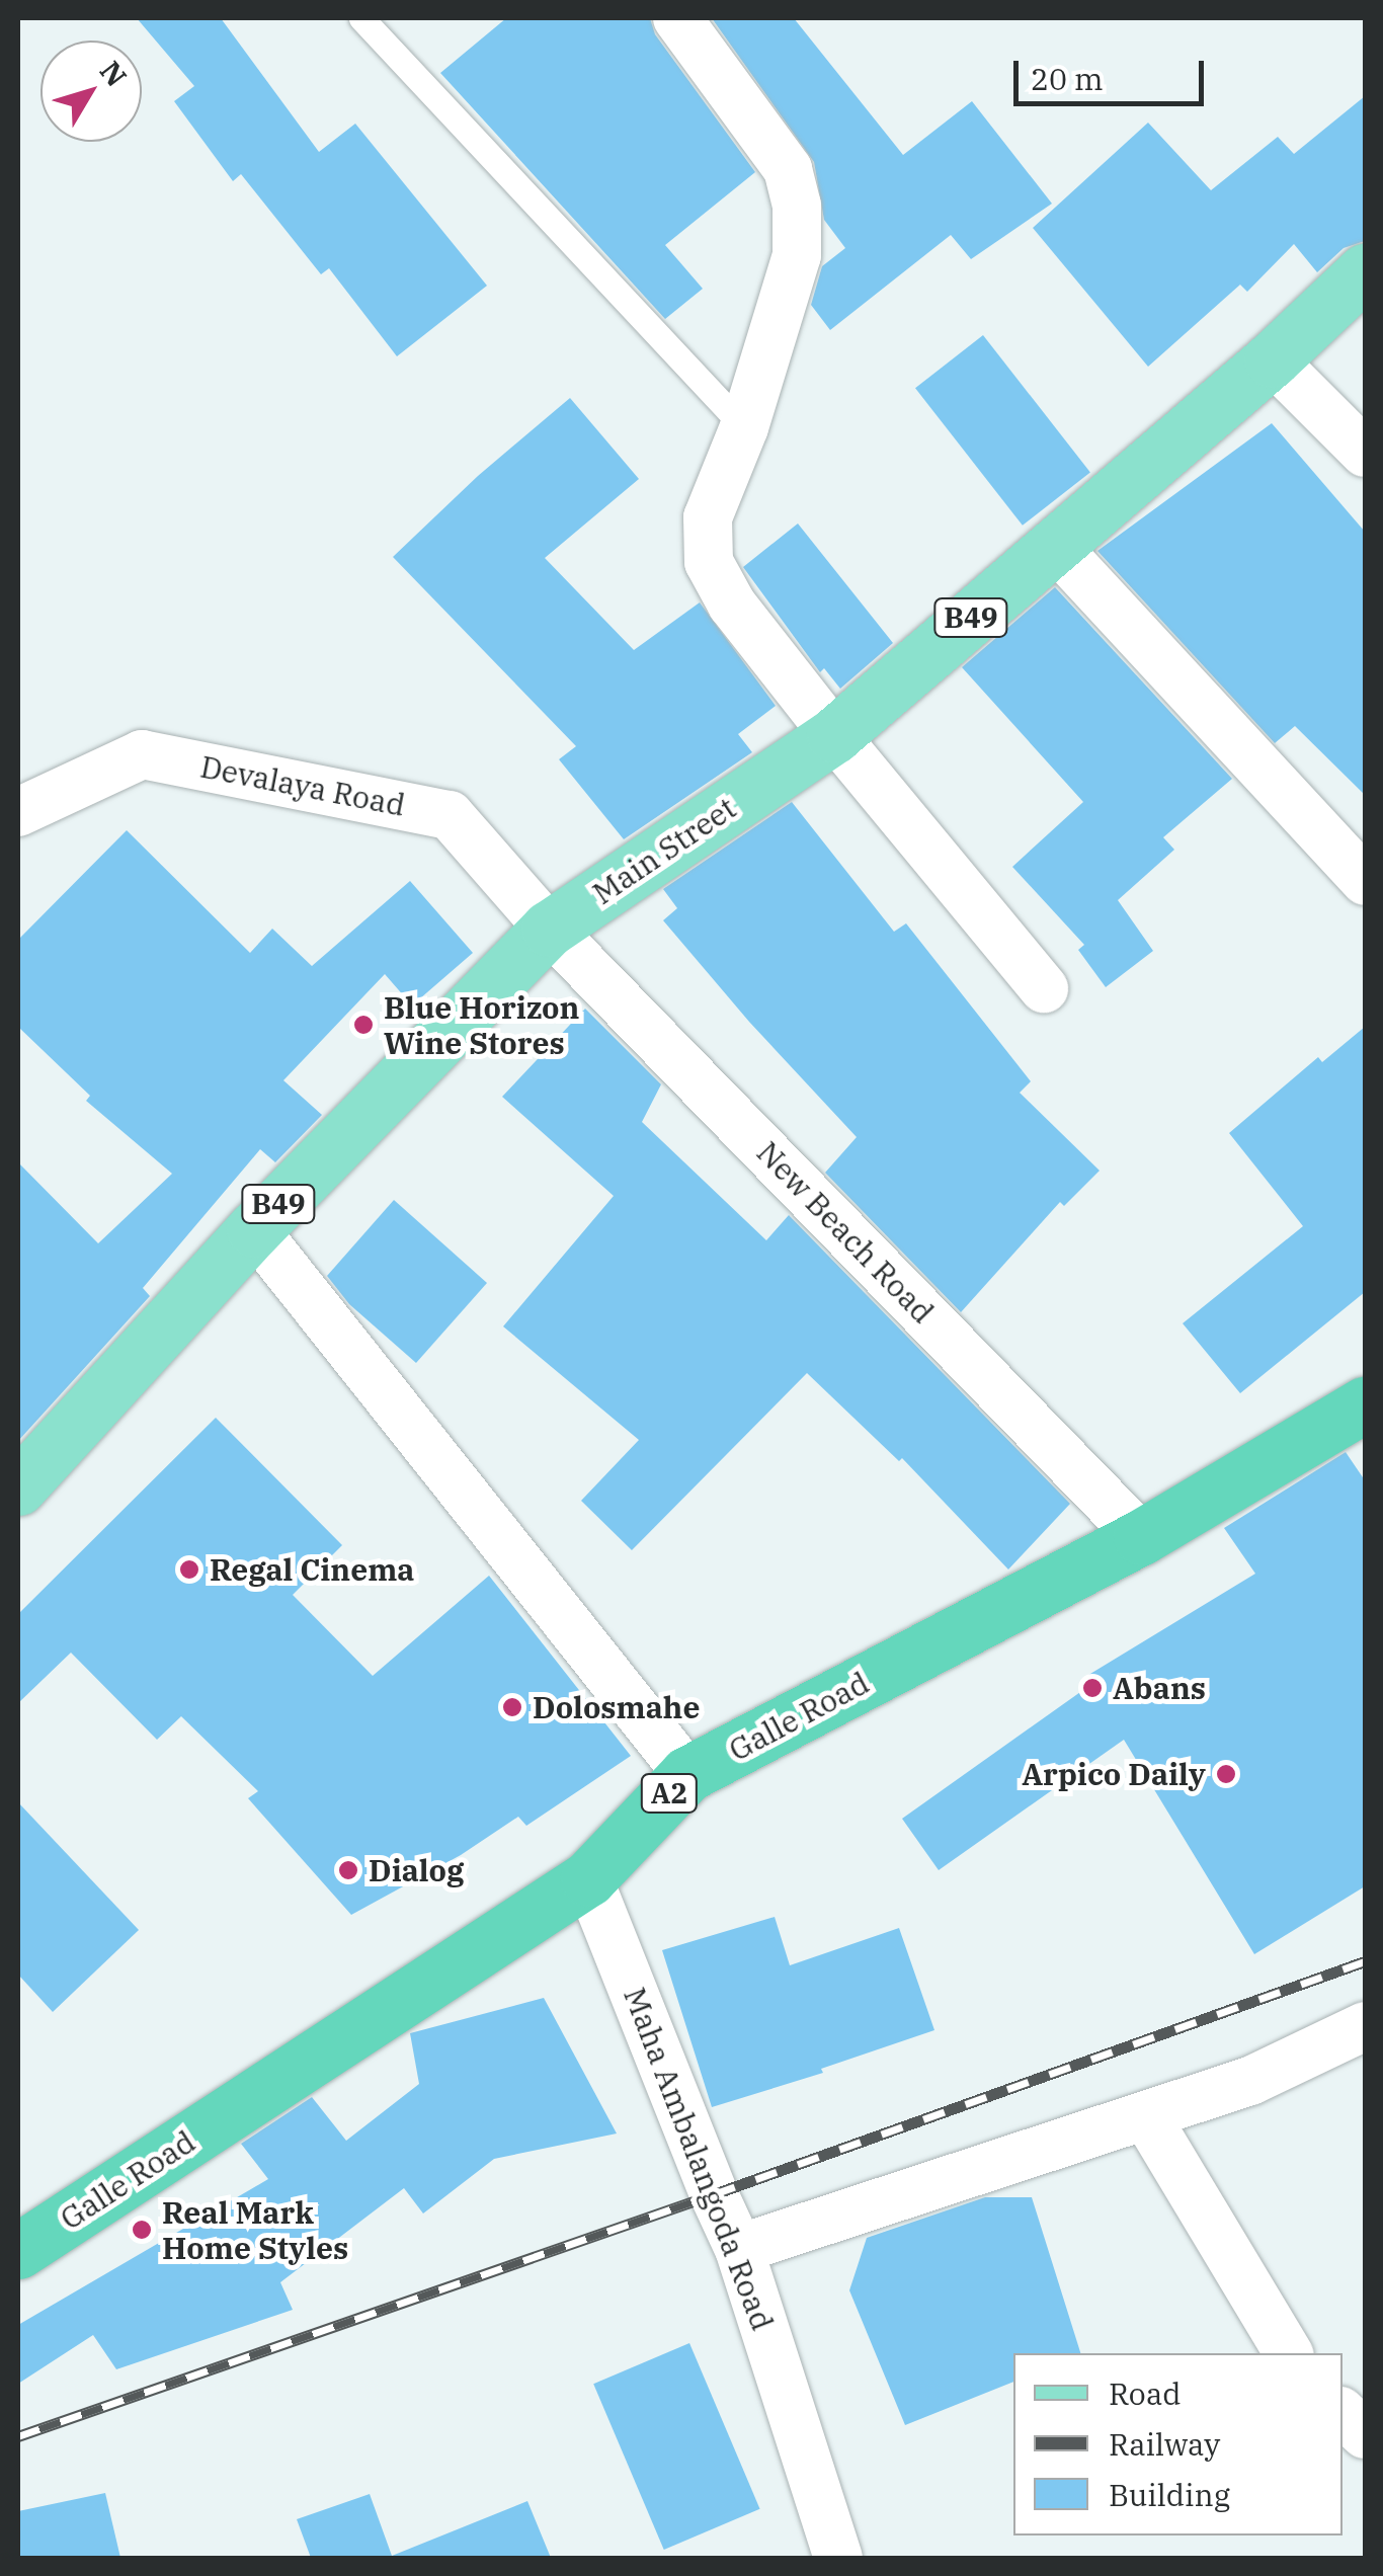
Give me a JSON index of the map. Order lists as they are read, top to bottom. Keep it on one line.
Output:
{"streets":{"highway":["Galle Road","A2"],"main road":["B49","Main Street"],"street":["Devalaya Road","New Beach Road","Maha Ambalangoda Road"]},"crossings":[["Devalaya Road","Main Street"],["Devalaya Road","New Beach Road"],["Main Street","New Beach Road"],["New Beach Road","Galle Road"],["Galle Road","Maha Ambalangoda Road"]],"places":["Blue Horizon Wine Stores","Regal Cinema","Abans","Dolosmahe","Arpico Daily","Dialog","Real Mark Home Styles"],"legend":["Road","Railway","Building"],"scale_bar":"20 m","north":"top right"}
